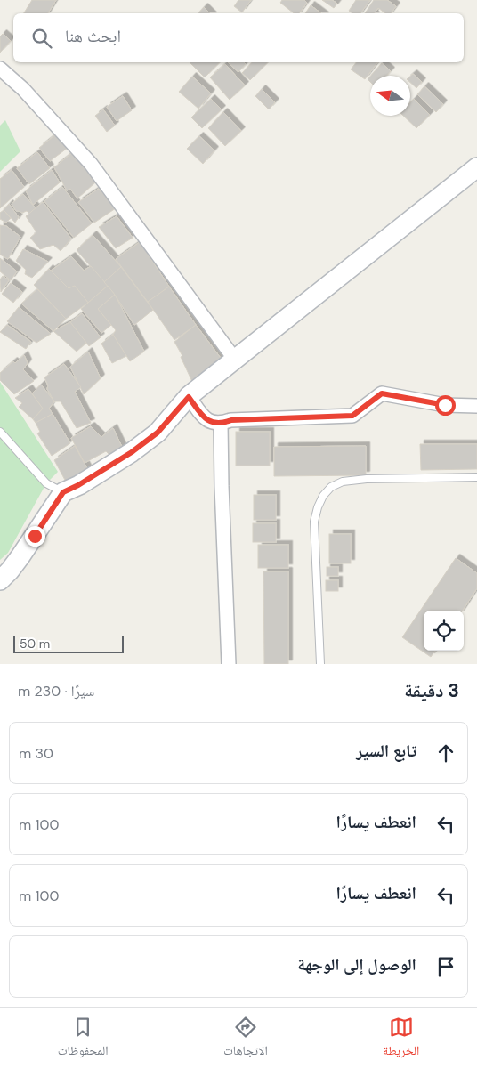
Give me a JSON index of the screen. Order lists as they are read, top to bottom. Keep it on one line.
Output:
{"scale_bar":"50 m","north":"left","page":{"search":"ابحث هنا","scale":"50 m","heading":["3 دقيقة","سيرًا · 230 m"],"list":[["تابع السير","30 m"],["انعطف يسارًا","100 m"],["انعطف يسارًا","100 m"],"الوصول إلى الوجهة"],"nav":["الخريطة","الاتجاهات","المحفوظات"]}}
